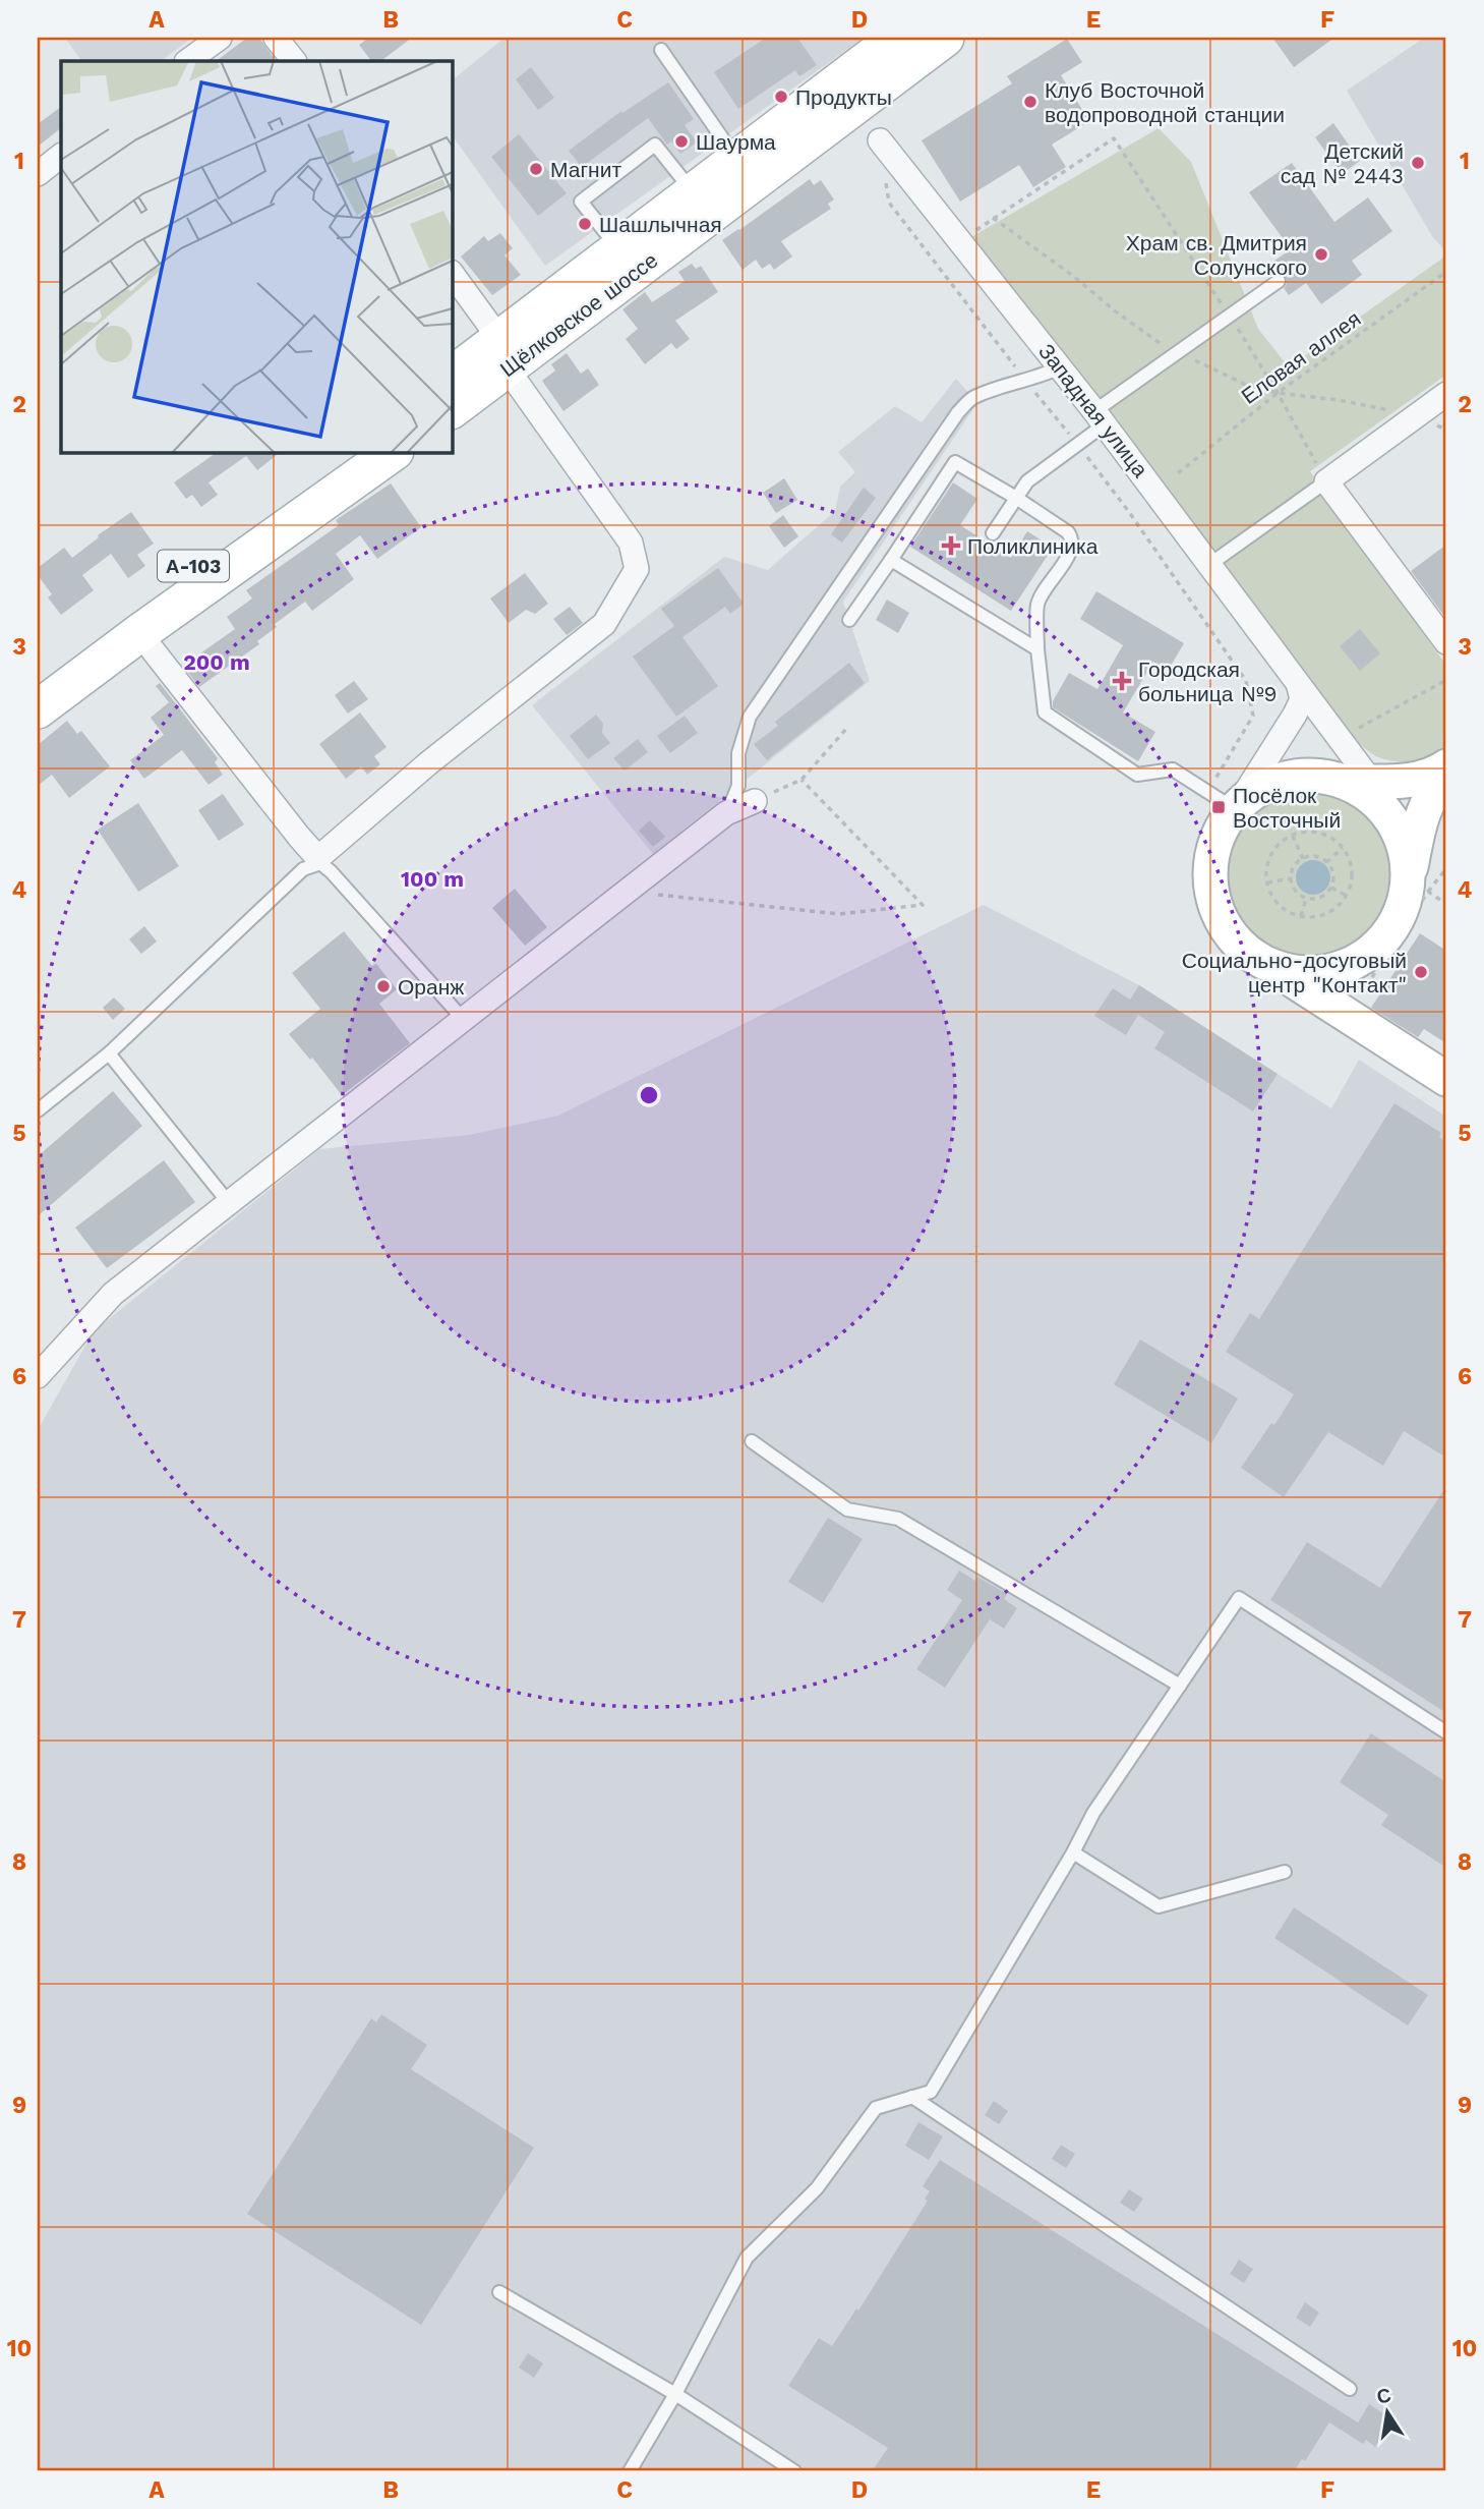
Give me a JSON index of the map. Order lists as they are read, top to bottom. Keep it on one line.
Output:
{"streets":{"main road":["Щёлковское шоссе","А-103"],"street":["Западная улица"],"path":["Еловая аллея"]},"places":{"other":["Продукты","Клуб Восточной водопроводной станции","Шаурма","Детский сад № 2443","Магнит","Шашлычная","Храм св. Дмитрия Солунского","Социально-досуговый центр \"Контакт\"","Оранж"],"health":["Поликлиника","Городская больница №9"],"transit":["Посёлок Восточный"]},"north":"top","grid":{"columns":["A","B","C","D","E","F"],"rows":["1","2","3","4","5","6","7","8","9","10"]},"rings":["200 m","100 m"]}
